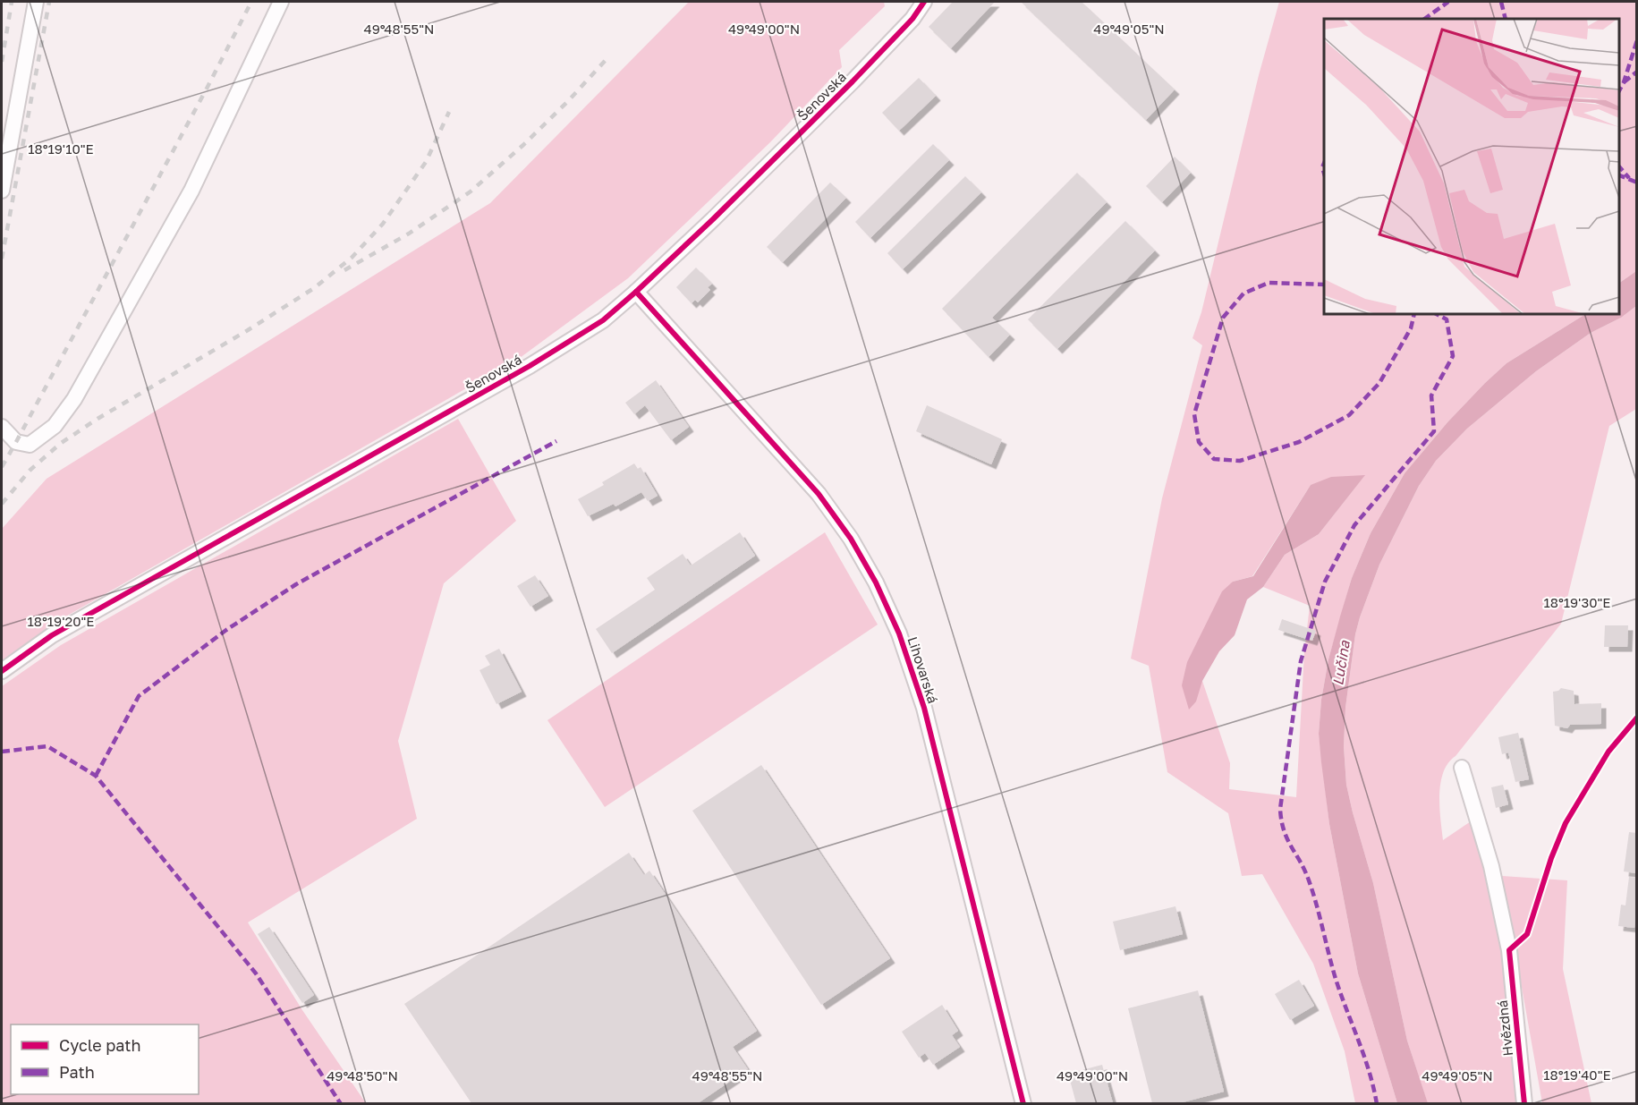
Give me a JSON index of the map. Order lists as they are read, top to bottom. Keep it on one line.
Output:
{"streets":{"street":["Šenovská","Lihovarská","Hvězdná"]},"crossings":[["Šenovská","Lihovarská"]],"water":["Lučina"],"legend":["Cycle path","Path"],"coordinates":["49°48'55\"N","49°49'00\"N","49°49'05\"N","18°19'10\"E","18°19'30\"E","18°19'20\"E","18°19'40\"E","49°48'50\"N"]}
